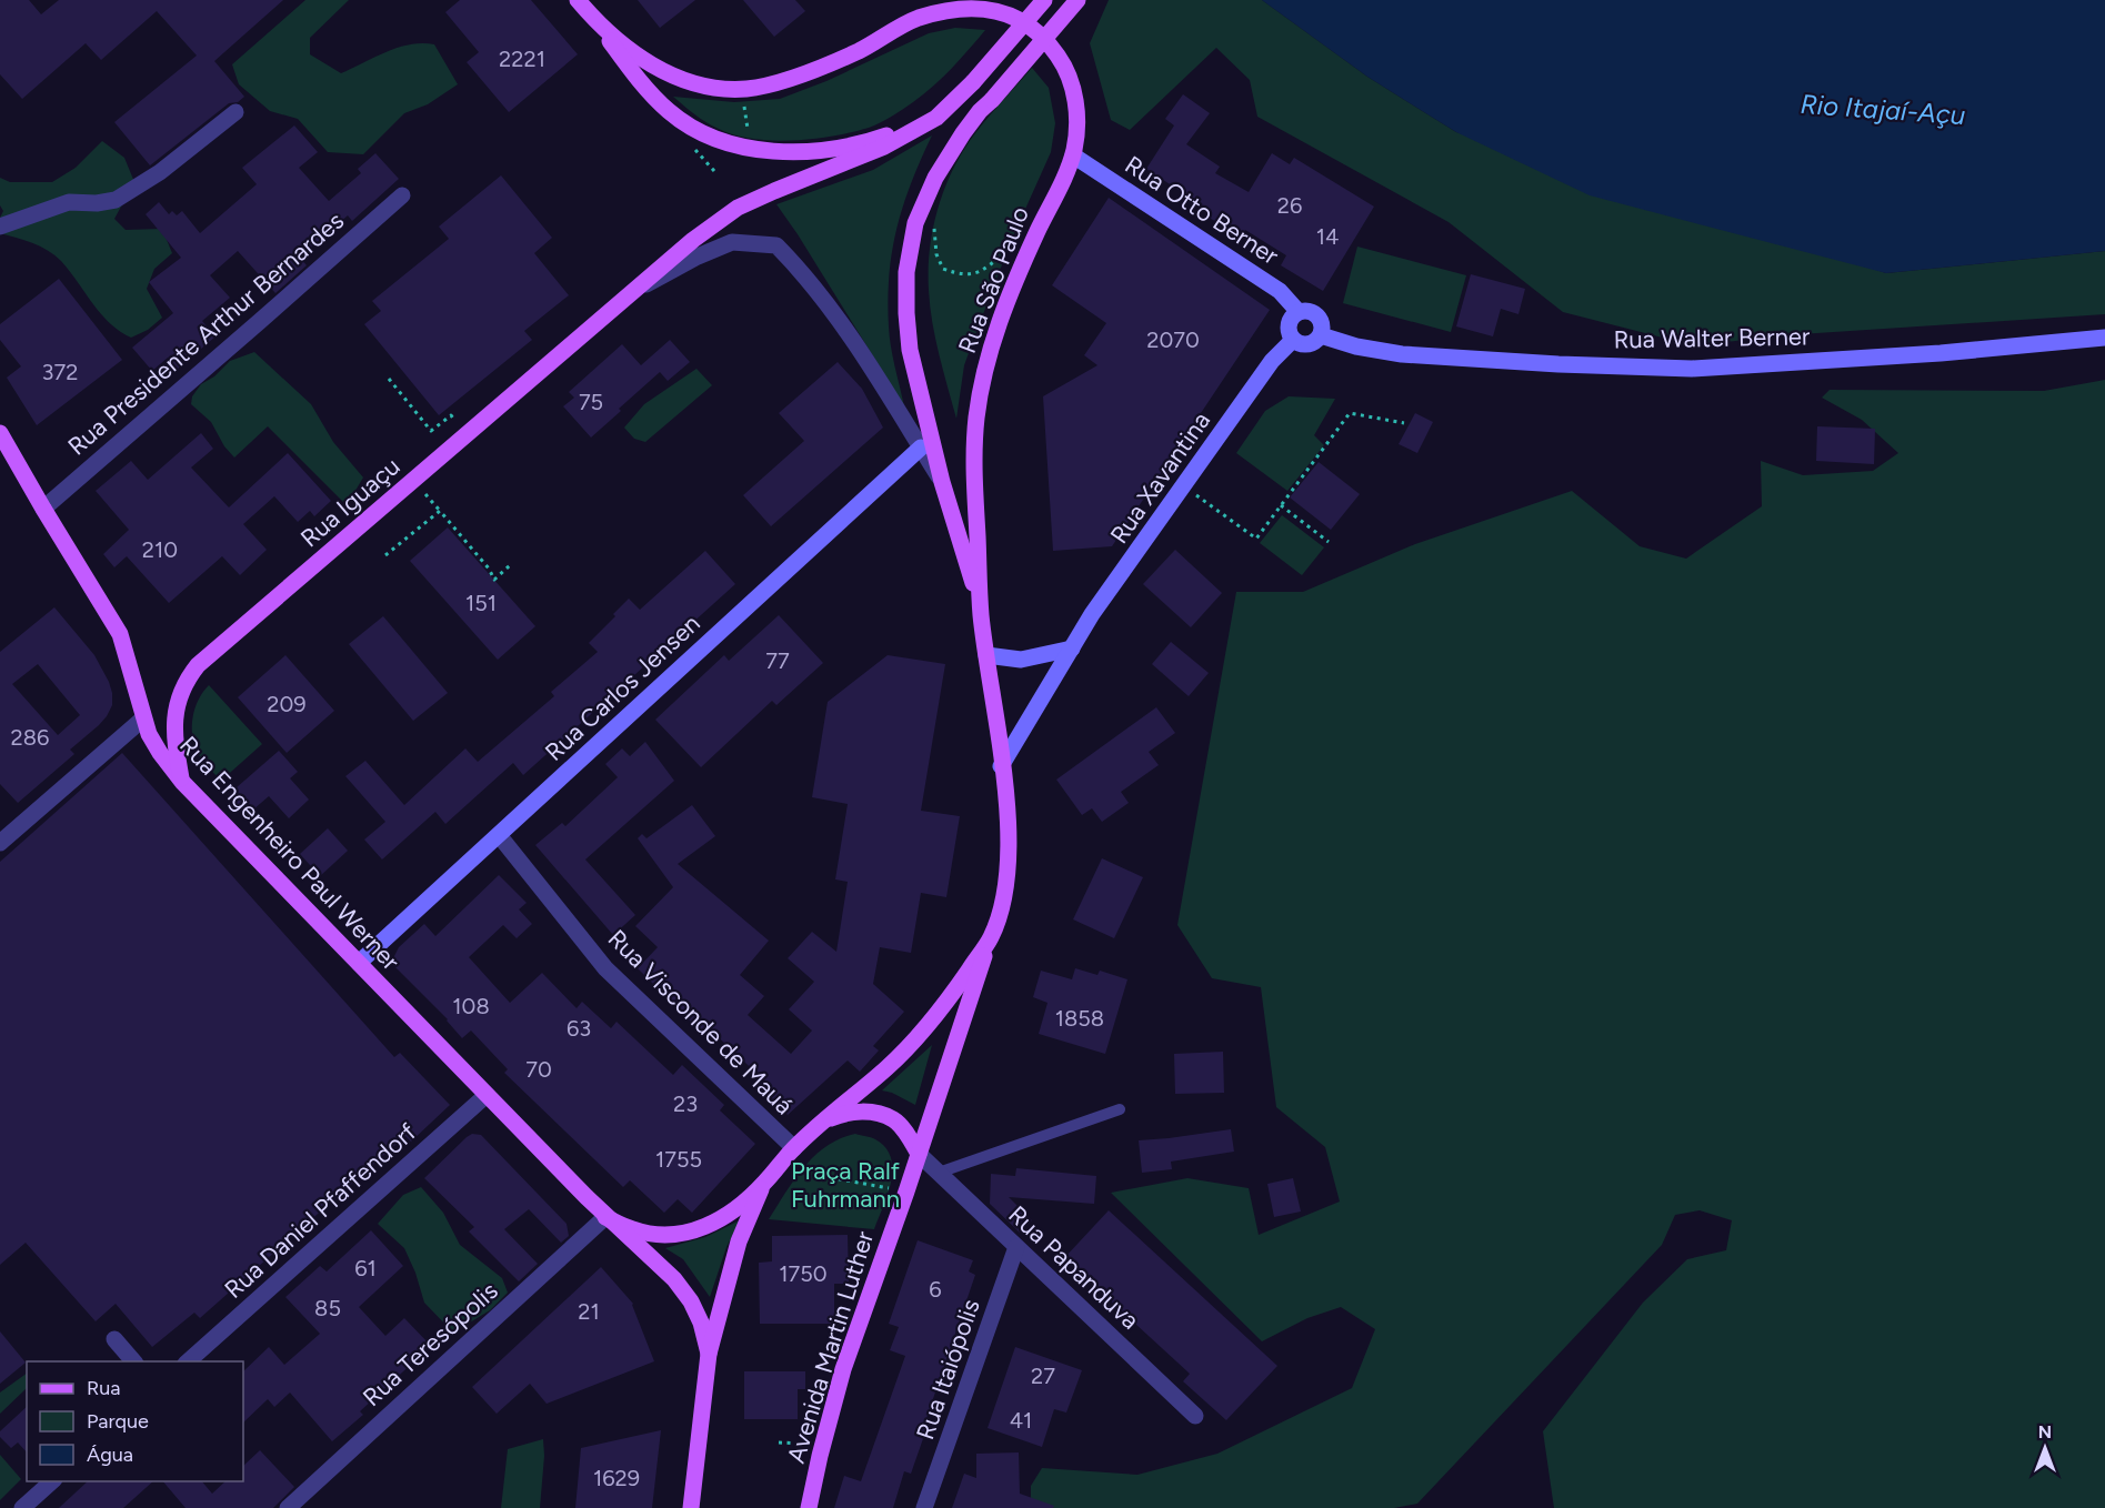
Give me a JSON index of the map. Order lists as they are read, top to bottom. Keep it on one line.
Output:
{"streets":{"main road":["Rua São Paulo","Rua Iguaçu","Rua Engenheiro Paul Werner","Avenida Martin Luther"],"street":["Rua Otto Berner","Rua Presidente Arthur Bernardes","Rua Walter Berner","Rua Xavantina","Rua Carlos Jensen","Rua Visconde de Mauá","Rua Daniel Pfaffendorf","Rua Papanduva","Rua Teresópolis","Rua Itaiópolis"]},"crossings":[["Rua Otto Berner","Rua São Paulo"],["Rua Otto Berner","Rua Walter Berner"],["Rua Otto Berner","Rua Xavantina"],["Rua São Paulo","Rua Xavantina"],["Rua São Paulo","Rua Engenheiro Paul Werner"],["Rua São Paulo","Rua Visconde de Mauá"],["Rua São Paulo","Rua Papanduva"],["Rua São Paulo","Rua Teresópolis"],["Rua São Paulo","Avenida Martin Luther"],["Rua Presidente Arthur Bernardes","Rua Engenheiro Paul Werner"],["Rua Walter Berner","Rua Xavantina"],["Rua Iguaçu","Rua Engenheiro Paul Werner"],["Rua Carlos Jensen","Rua Engenheiro Paul Werner"],["Rua Carlos Jensen","Rua Visconde de Mauá"],["Rua Engenheiro Paul Werner","Rua Daniel Pfaffendorf"],["Rua Engenheiro Paul Werner","Rua Teresópolis"],["Rua Papanduva","Avenida Martin Luther"],["Rua Papanduva","Rua Itaiópolis"]],"water":["Rio Itajaí-Açu"],"parks":["Praça Ralf Fuhrmann"],"house_numbers":["2221","26","14","2070","372","75","210","151","77","209","286","108","1858","63","70","23","1755","61","1750","6","85","21","27","41","1629"],"legend":["Rua","Parque","Água"],"north":"top"}
